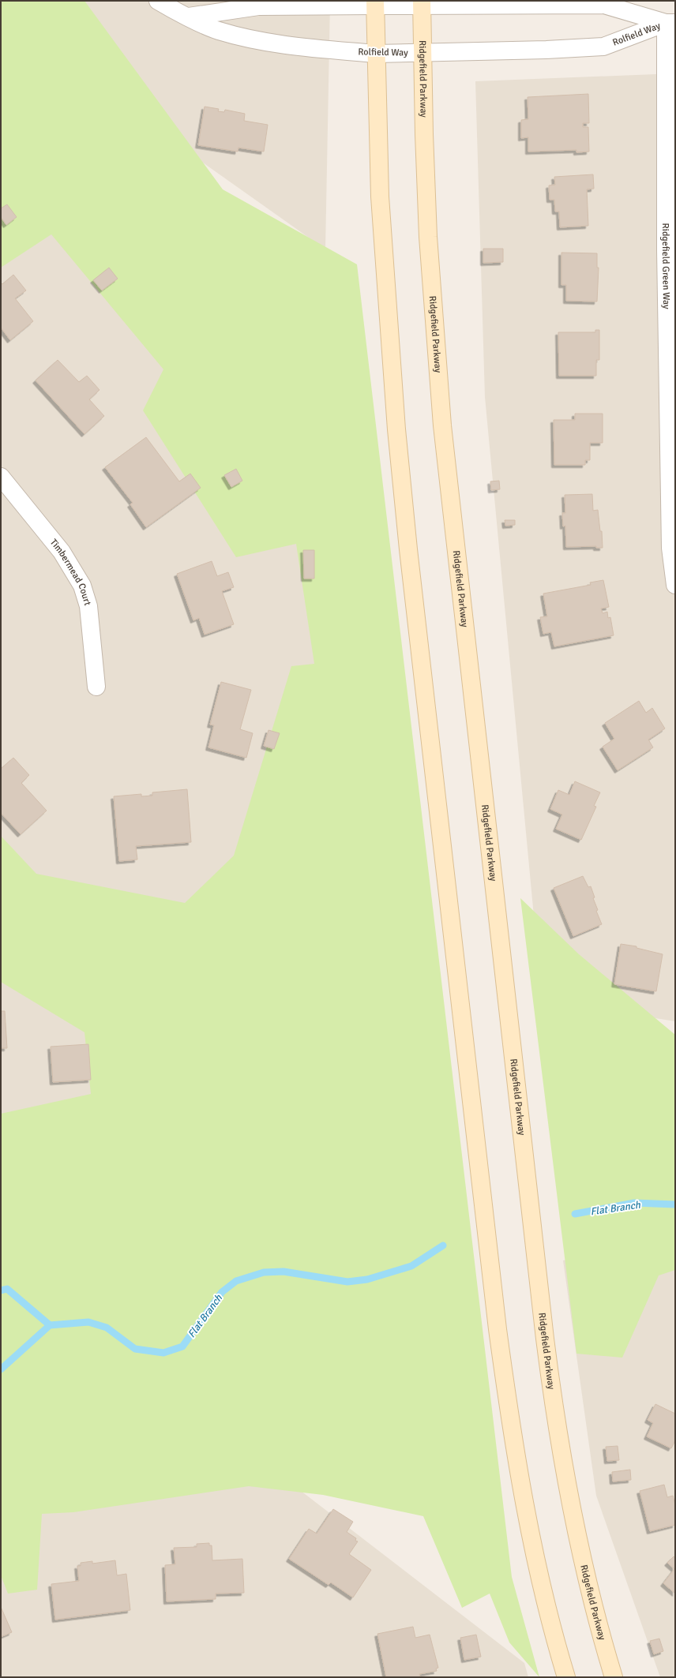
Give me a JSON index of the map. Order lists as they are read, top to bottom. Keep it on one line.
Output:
{"streets":{"main road":["Ridgefield Parkway"],"street":["Rolfield Way","Ridgefield Green Way","Timbermead Court"]},"crossings":[["Rolfield Way","Ridgefield Parkway"],["Rolfield Way","Ridgefield Green Way"]],"water":["Flat Branch"]}
